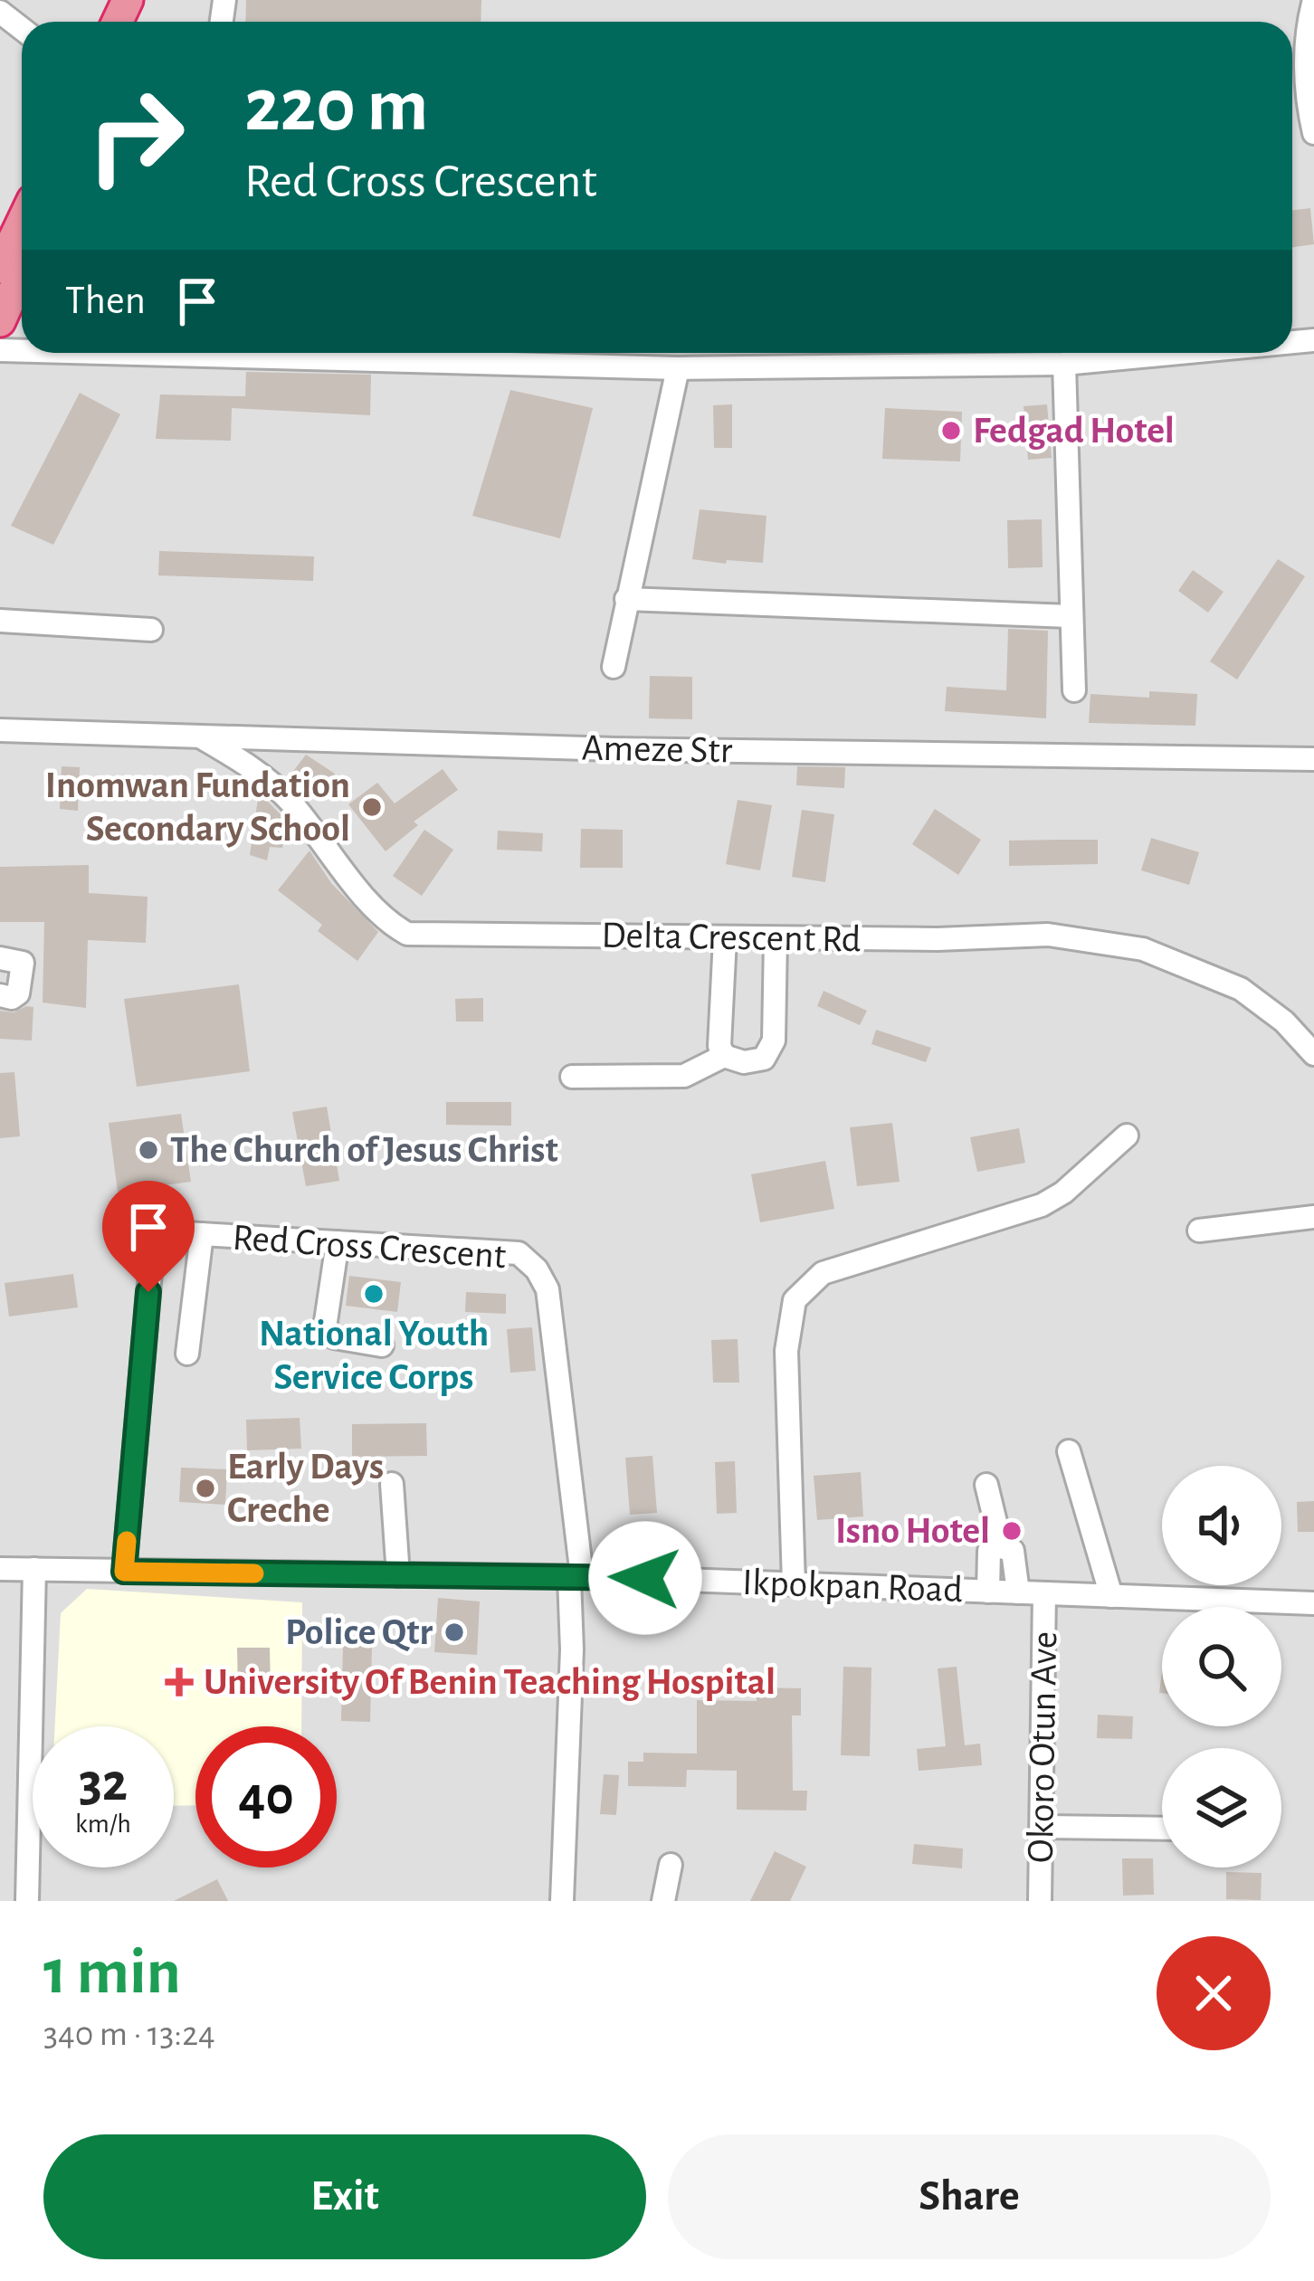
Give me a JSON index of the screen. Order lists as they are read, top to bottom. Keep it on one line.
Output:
{"streets":{"street":["Ameze Str","Delta Crescent Rd","Red Cross Crescent","Ikpokpan Road","Okoro Otun Ave"]},"crossings":[["Ameze Str","Delta Crescent Rd"],["Red Cross Crescent","Ikpokpan Road"],["Ikpokpan Road","Okoro Otun Ave"]],"places":{"other":["Fedgad Hotel","Inomwan Fundation Secondary School","The Church of Jesus Christ","National Youth Service Corps","Early Days Creche","Isno Hotel","Police Qtr"],"health":["University Of Benin Teaching Hospital"]},"page":{"turn":["220 m","Red Cross Crescent"],"then":"Then","speed":"32 km/h","limit":"40","heading":["1 min","340 m · 13:24"],"buttons":["Exit","Share"]}}
